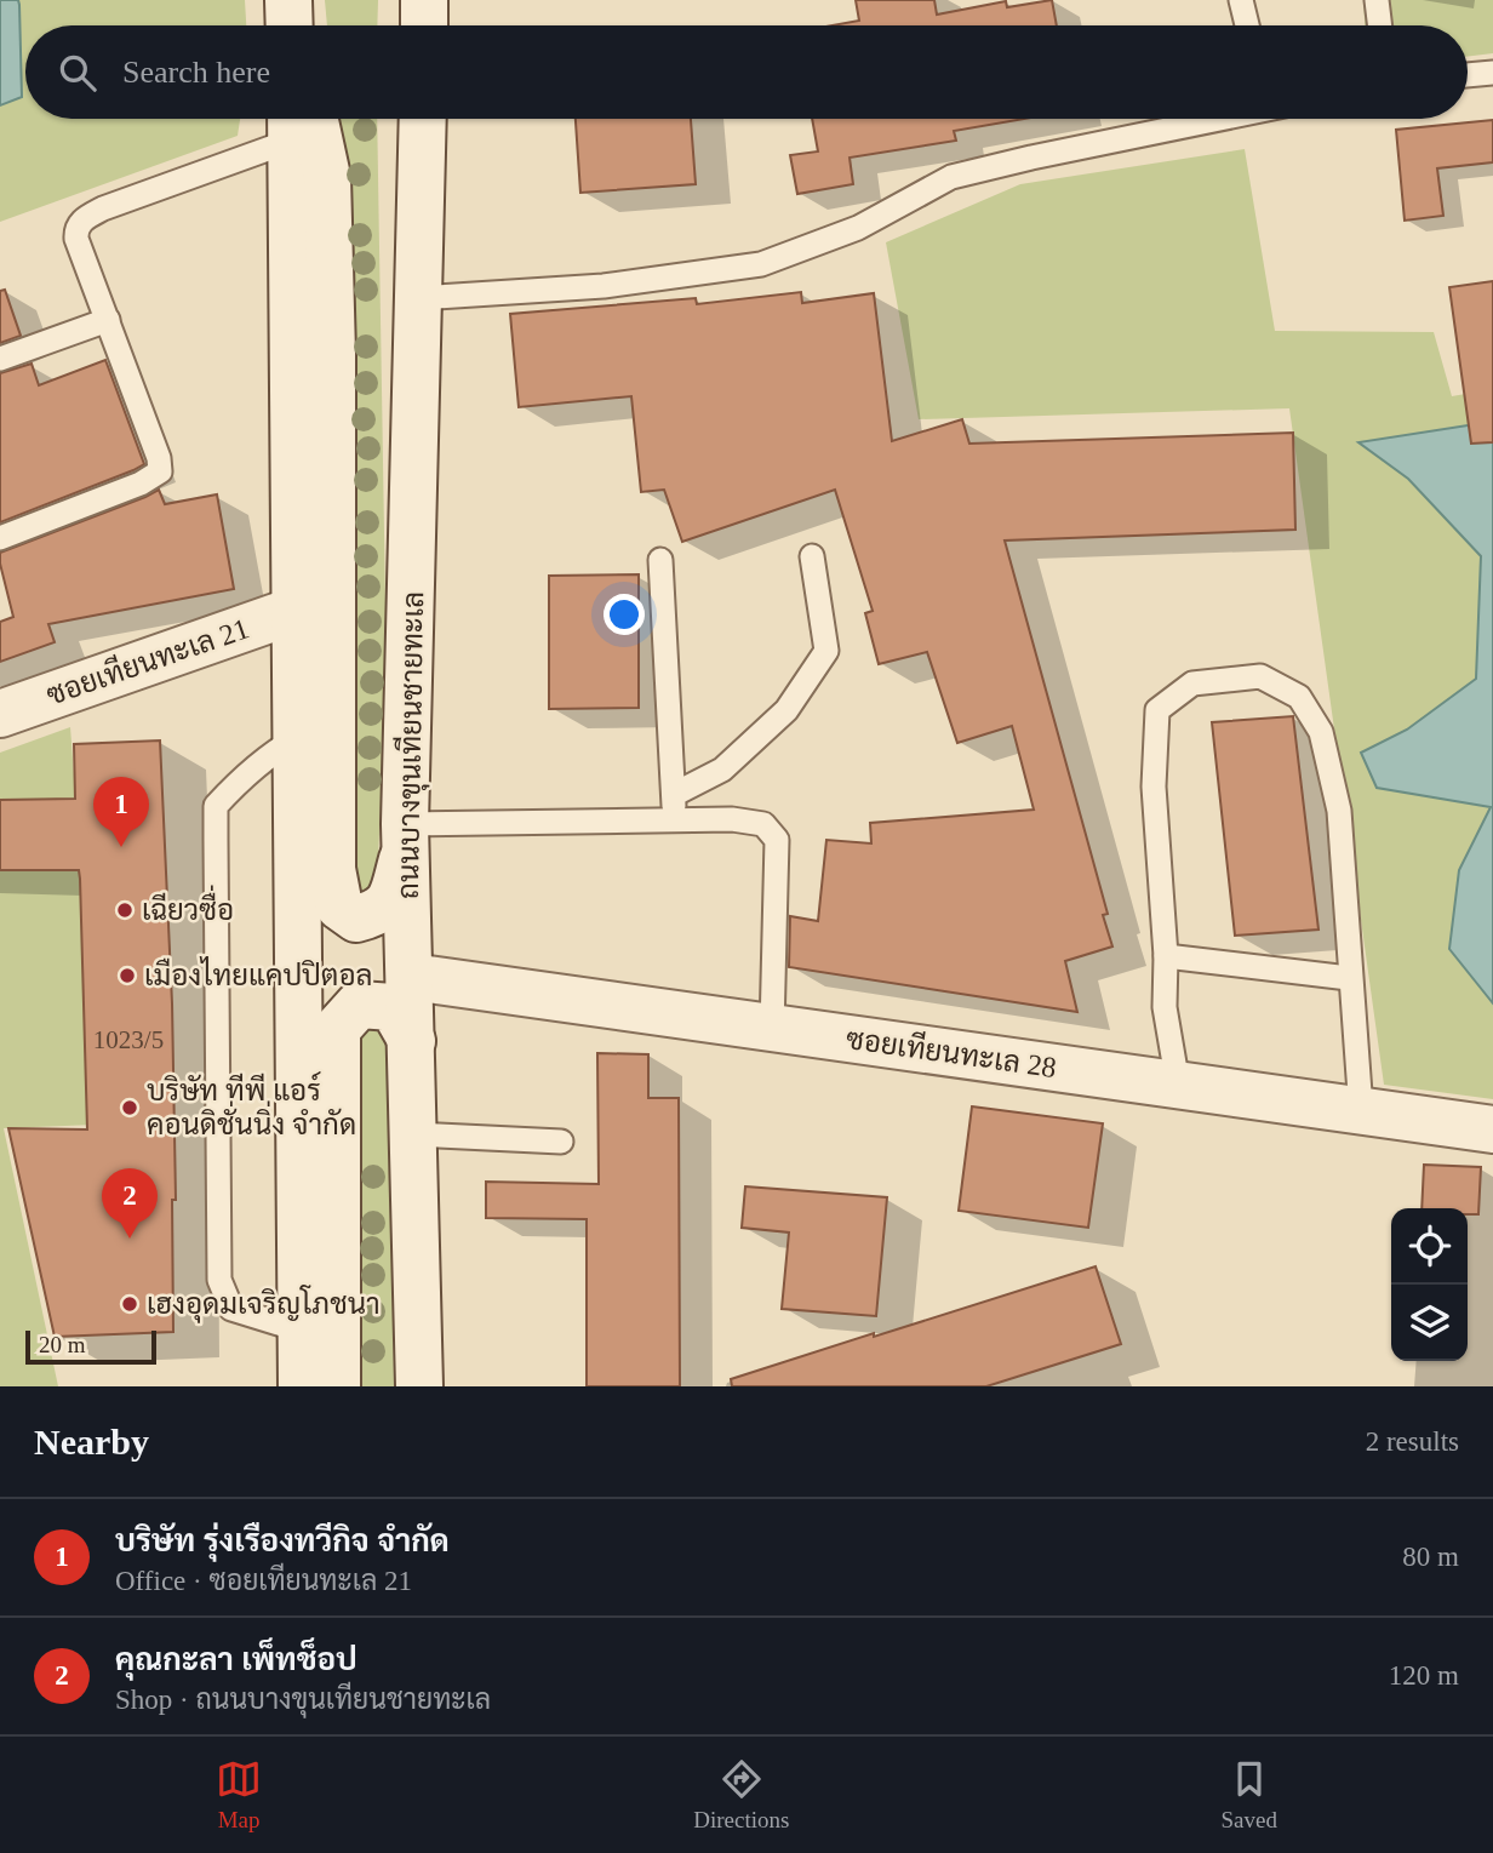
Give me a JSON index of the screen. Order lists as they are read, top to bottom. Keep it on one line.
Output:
{"streets":{"main road":["ซอยเทียนทะเล 21","ถนนบางขุนเทียนชายทะเล","ซอยเทียนทะเล 28"]},"crossings":[["ถนนบางขุนเทียนชายทะเล","ซอยเทียนทะเล 28"]],"places":["เฉียวซื่อ","เมืองไทยแคปปิตอล","บริษัท ทีพี แอร์ คอนดิชั่นนิ่ง จำกัด","เฮงอุดมเจริญโภชนา"],"house_numbers":["1023/5"],"scale_bar":"20 m","page":{"search":"Search here","pins":["1","2"],"scale":"20 m","heading":["Nearby","2 results"],"list":[{"mark":"1","name":"บริษัท รุ่งเรืองทวีกิจ จำกัด","note":"Office · ซอยเทียนทะเล 21","value":"80 m"},{"mark":"2","name":"คุณกะลา เพ็ทช็อป","note":"Shop · ถนนบางขุนเทียนชายทะเล","value":"120 m"}],"nav":["Map","Directions","Saved"]}}
